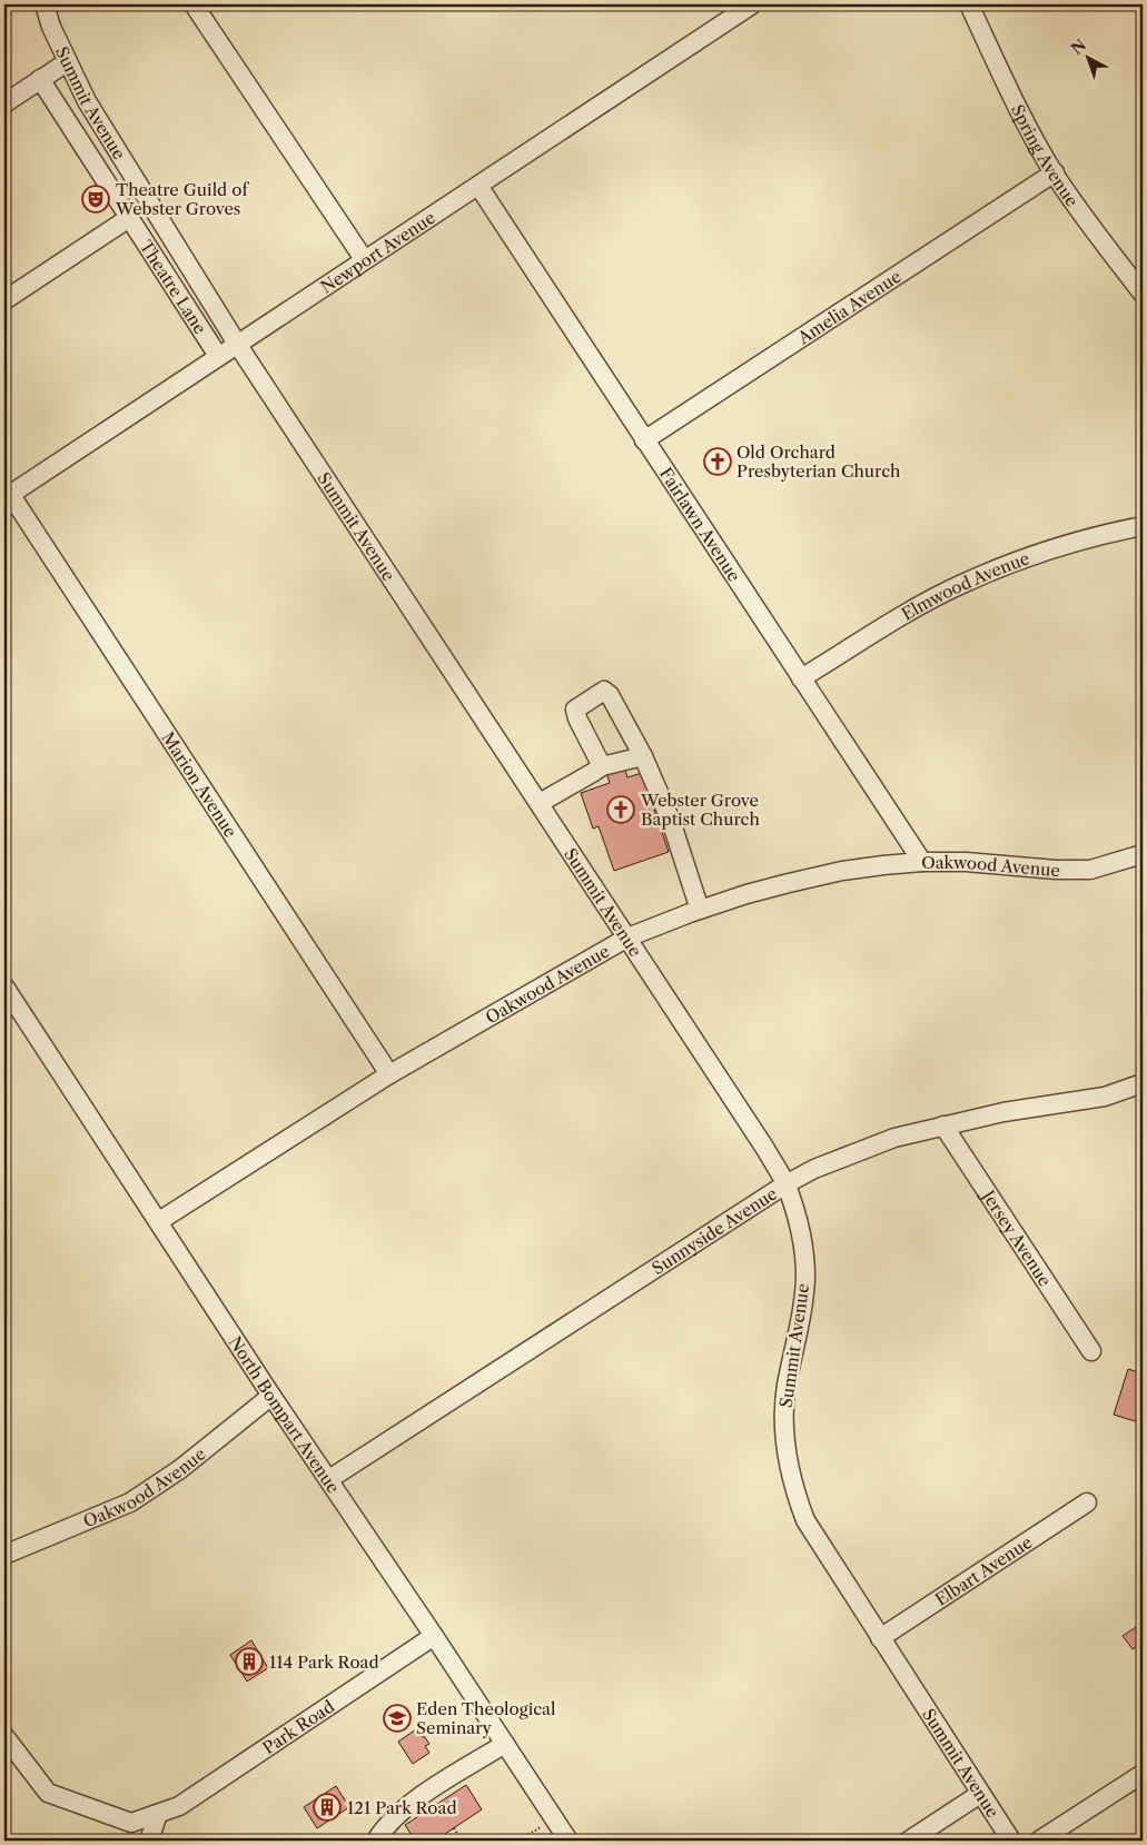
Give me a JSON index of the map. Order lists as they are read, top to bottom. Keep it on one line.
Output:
{"streets":{"street":["Summit Avenue","Spring Avenue","Newport Avenue","Theatre Lane","Amelia Avenue","Fairlawn Avenue","Elmwood Avenue","Marion Avenue","Oakwood Avenue","Sunnyside Avenue","Jersey Avenue","North Bompart Avenue","Elbart Avenue","Park Road"]},"crossings":[["Summit Avenue","Newport Avenue"],["Summit Avenue","Oakwood Avenue"],["Summit Avenue","Sunnyside Avenue"],["Summit Avenue","Elbart Avenue"],["Spring Avenue","Amelia Avenue"],["Newport Avenue","Theatre Lane"],["Newport Avenue","Fairlawn Avenue"],["Newport Avenue","Marion Avenue"],["Amelia Avenue","Fairlawn Avenue"],["Fairlawn Avenue","Elmwood Avenue"],["Fairlawn Avenue","Oakwood Avenue"],["Marion Avenue","Oakwood Avenue"],["Oakwood Avenue","North Bompart Avenue"],["Sunnyside Avenue","Jersey Avenue"],["Sunnyside Avenue","North Bompart Avenue"],["North Bompart Avenue","Park Road"]],"places":{"theatre":["Theatre Guild of Webster Groves"],"church":["Old Orchard Presbyterian Church","Webster Grove Baptist Church"],"building":["114 Park Road","121 Park Road"],"school or university":["Eden Theological Seminary"]},"north":"top left"}
